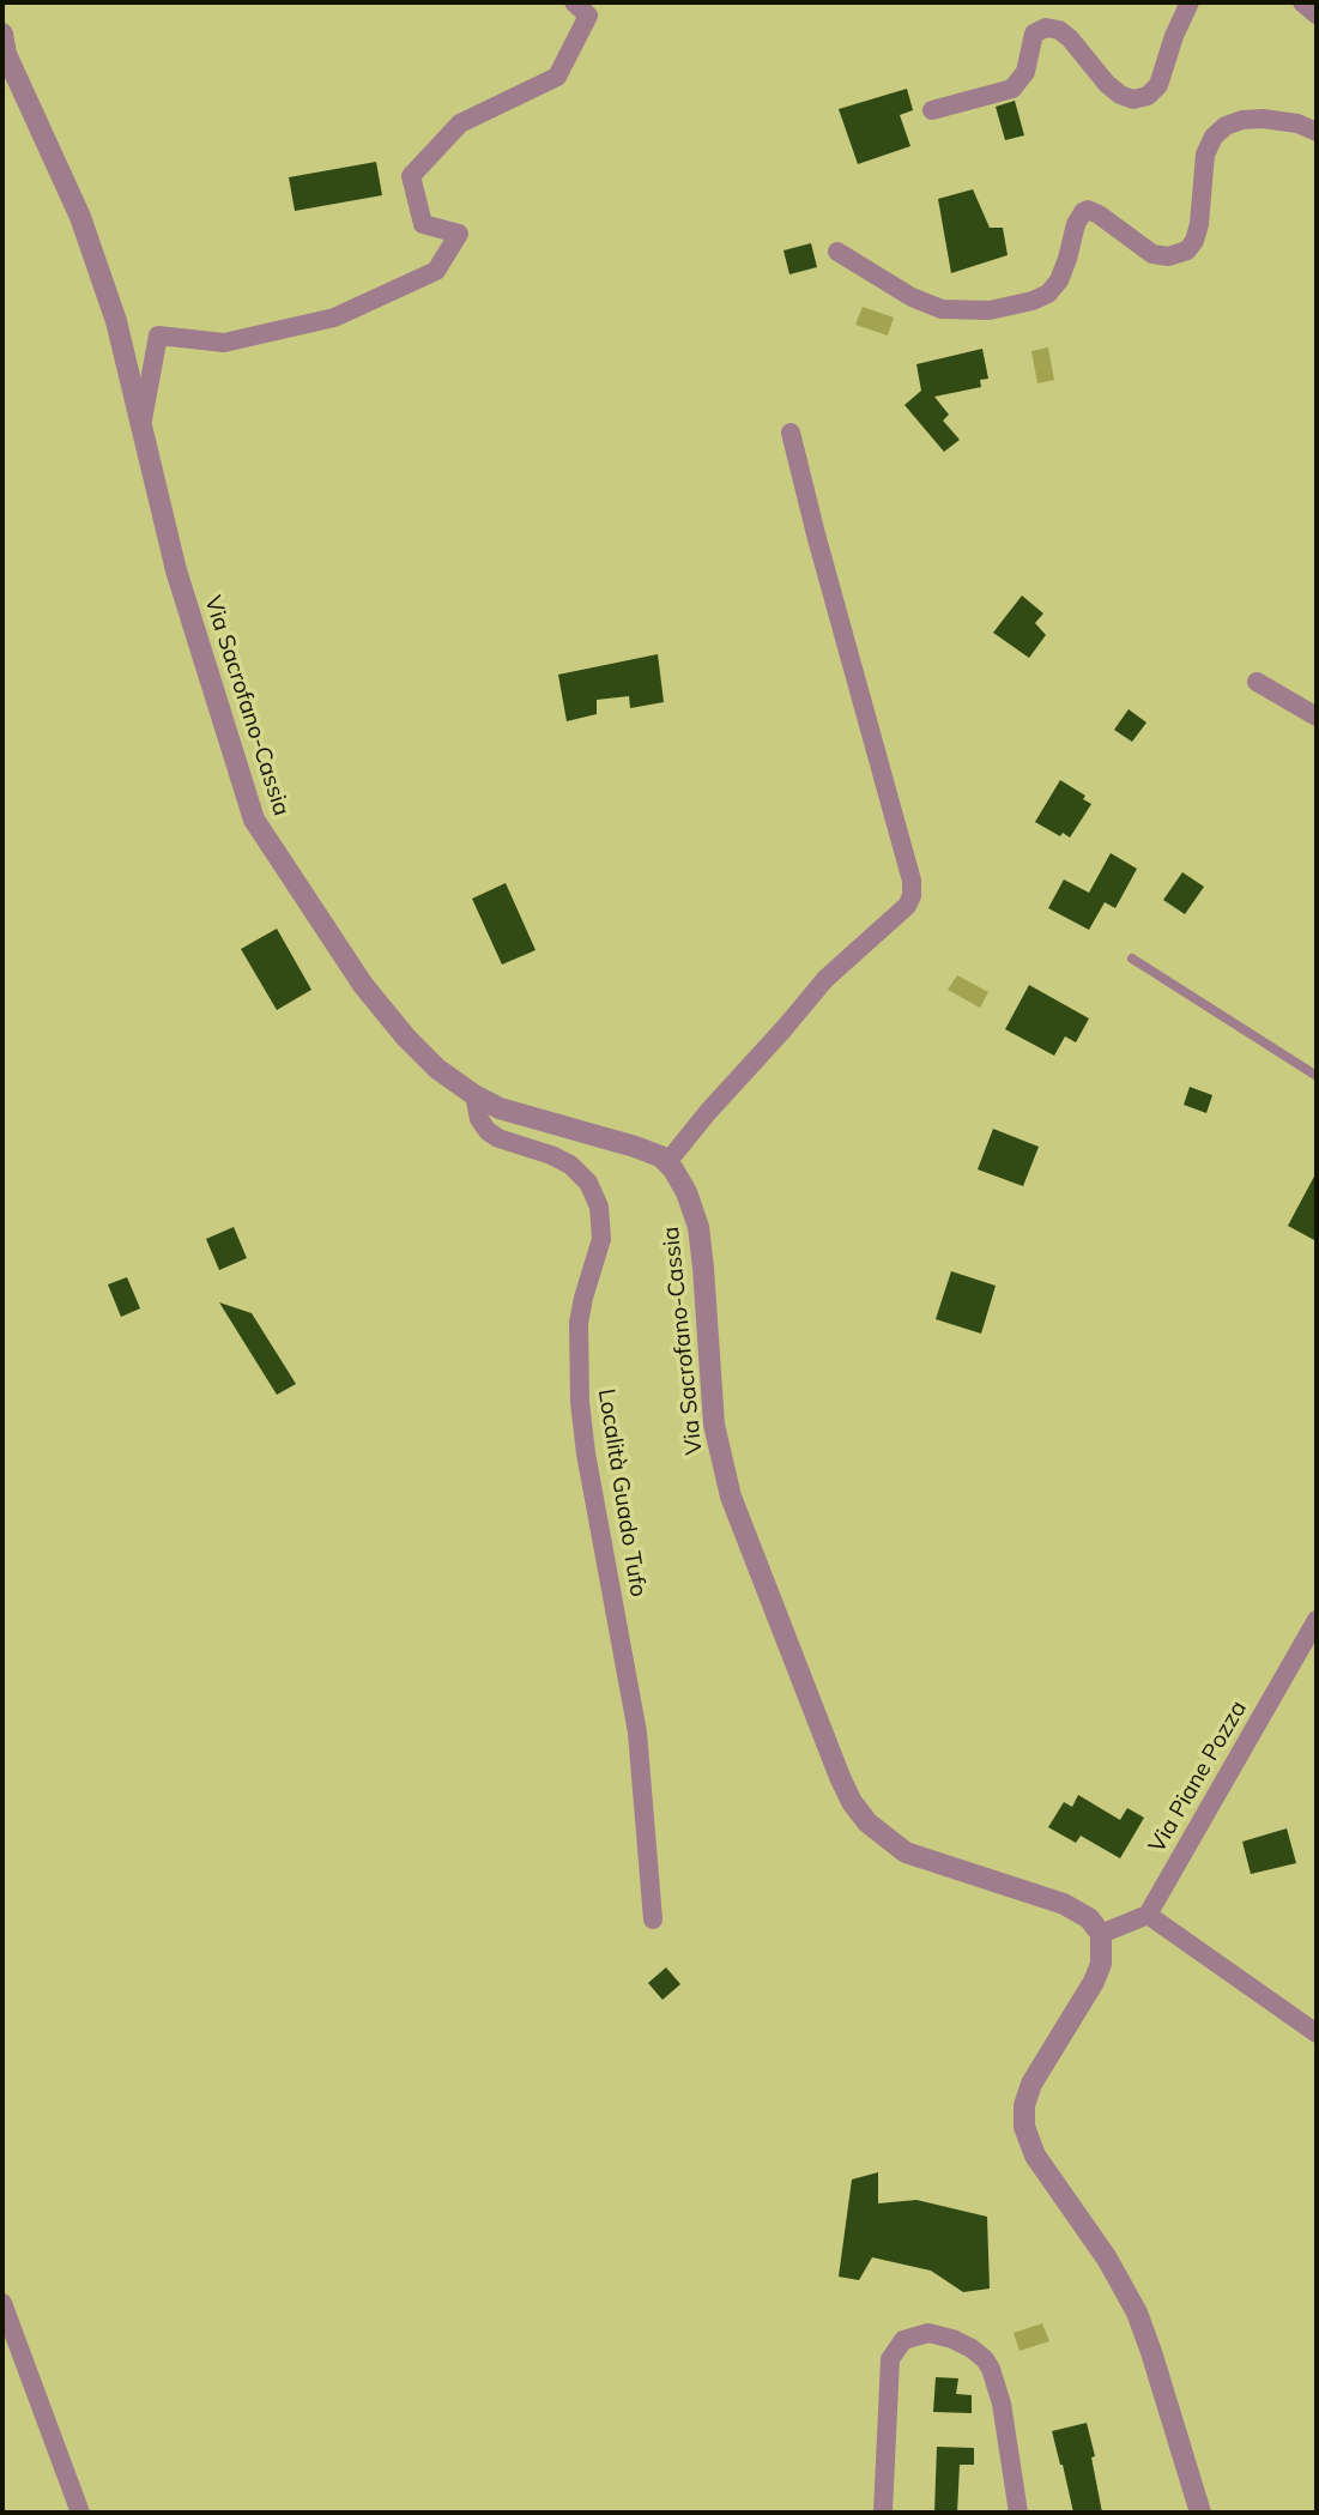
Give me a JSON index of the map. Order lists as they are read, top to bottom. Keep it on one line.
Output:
{"streets":{"street":["Via Sacrofano-Cassia","Località Guado Tufo","Via Piane Pozza"]},"crossings":[["Via Sacrofano-Cassia","Località Guado Tufo"]]}
